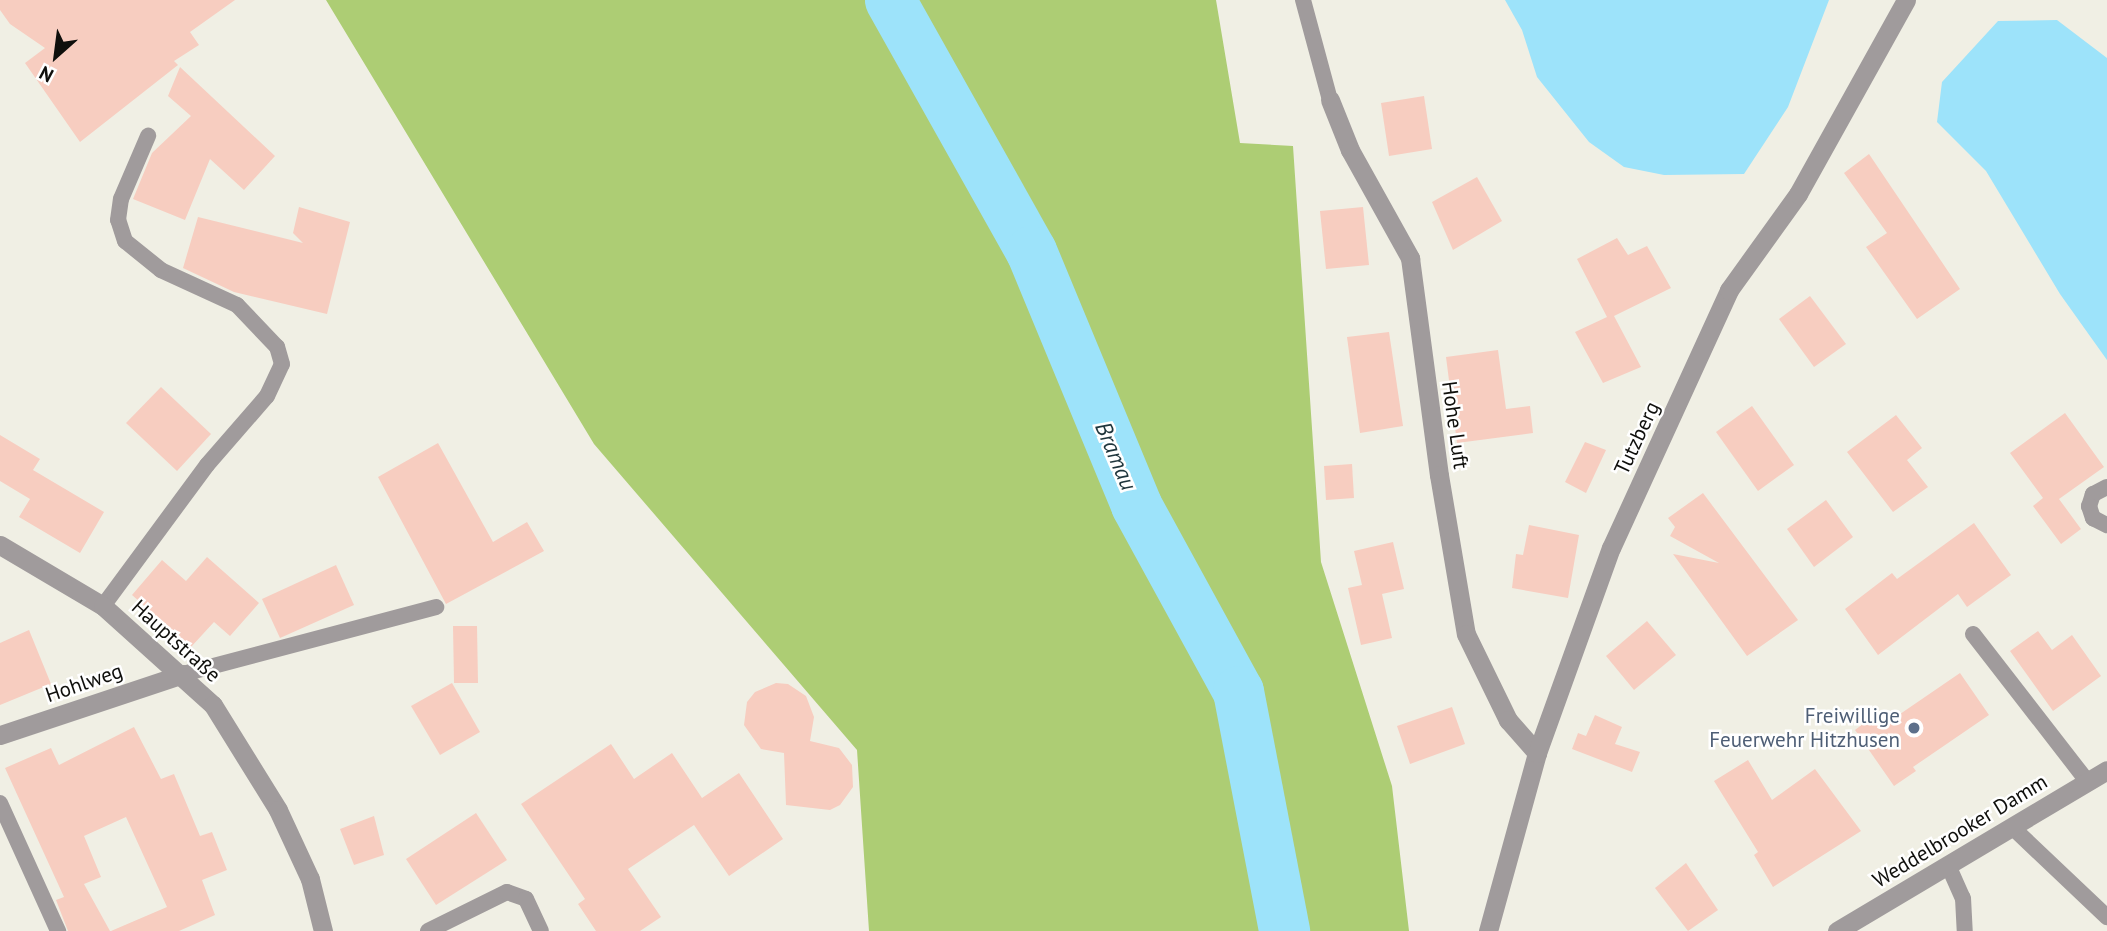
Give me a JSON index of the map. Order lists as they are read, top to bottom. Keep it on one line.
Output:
{"streets":{"street":["Hohe Luft","Tutzberg","Hauptstraße","Hohlweg","Weddelbrooker Damm"]},"crossings":[["Hohe Luft","Tutzberg"],["Hauptstraße","Hohlweg"]],"water":["Bramau"],"places":["Freiwillige Feuerwehr Hitzhusen"],"north":"bottom left"}
